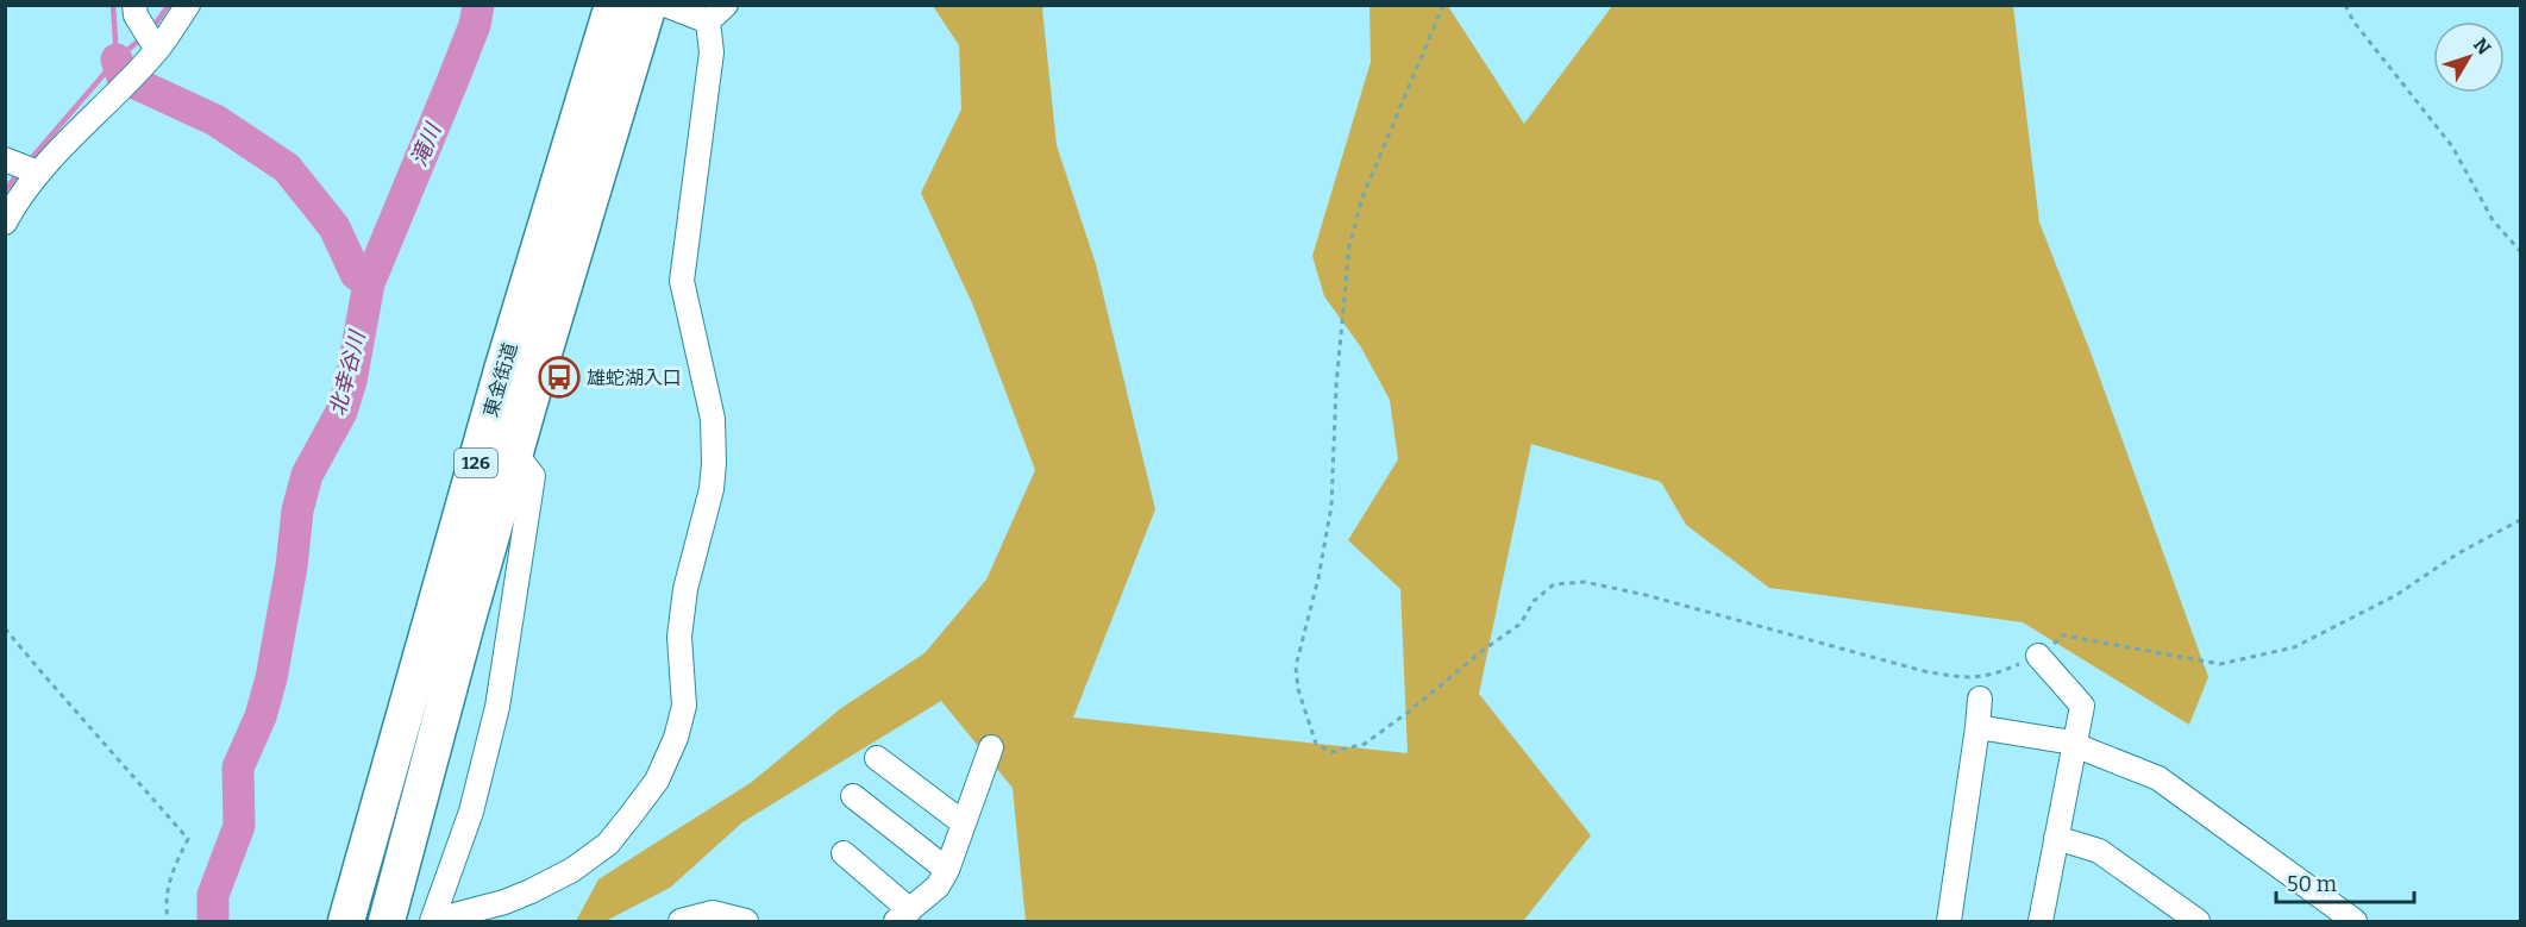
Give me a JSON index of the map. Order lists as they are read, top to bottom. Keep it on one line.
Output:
{"streets":{"highway":["東金街道","126"]},"water":["滝川","北幸谷川"],"places":{"bus stop":["雄蛇湖入口"]},"scale_bar":"50 m","north":"top right"}
